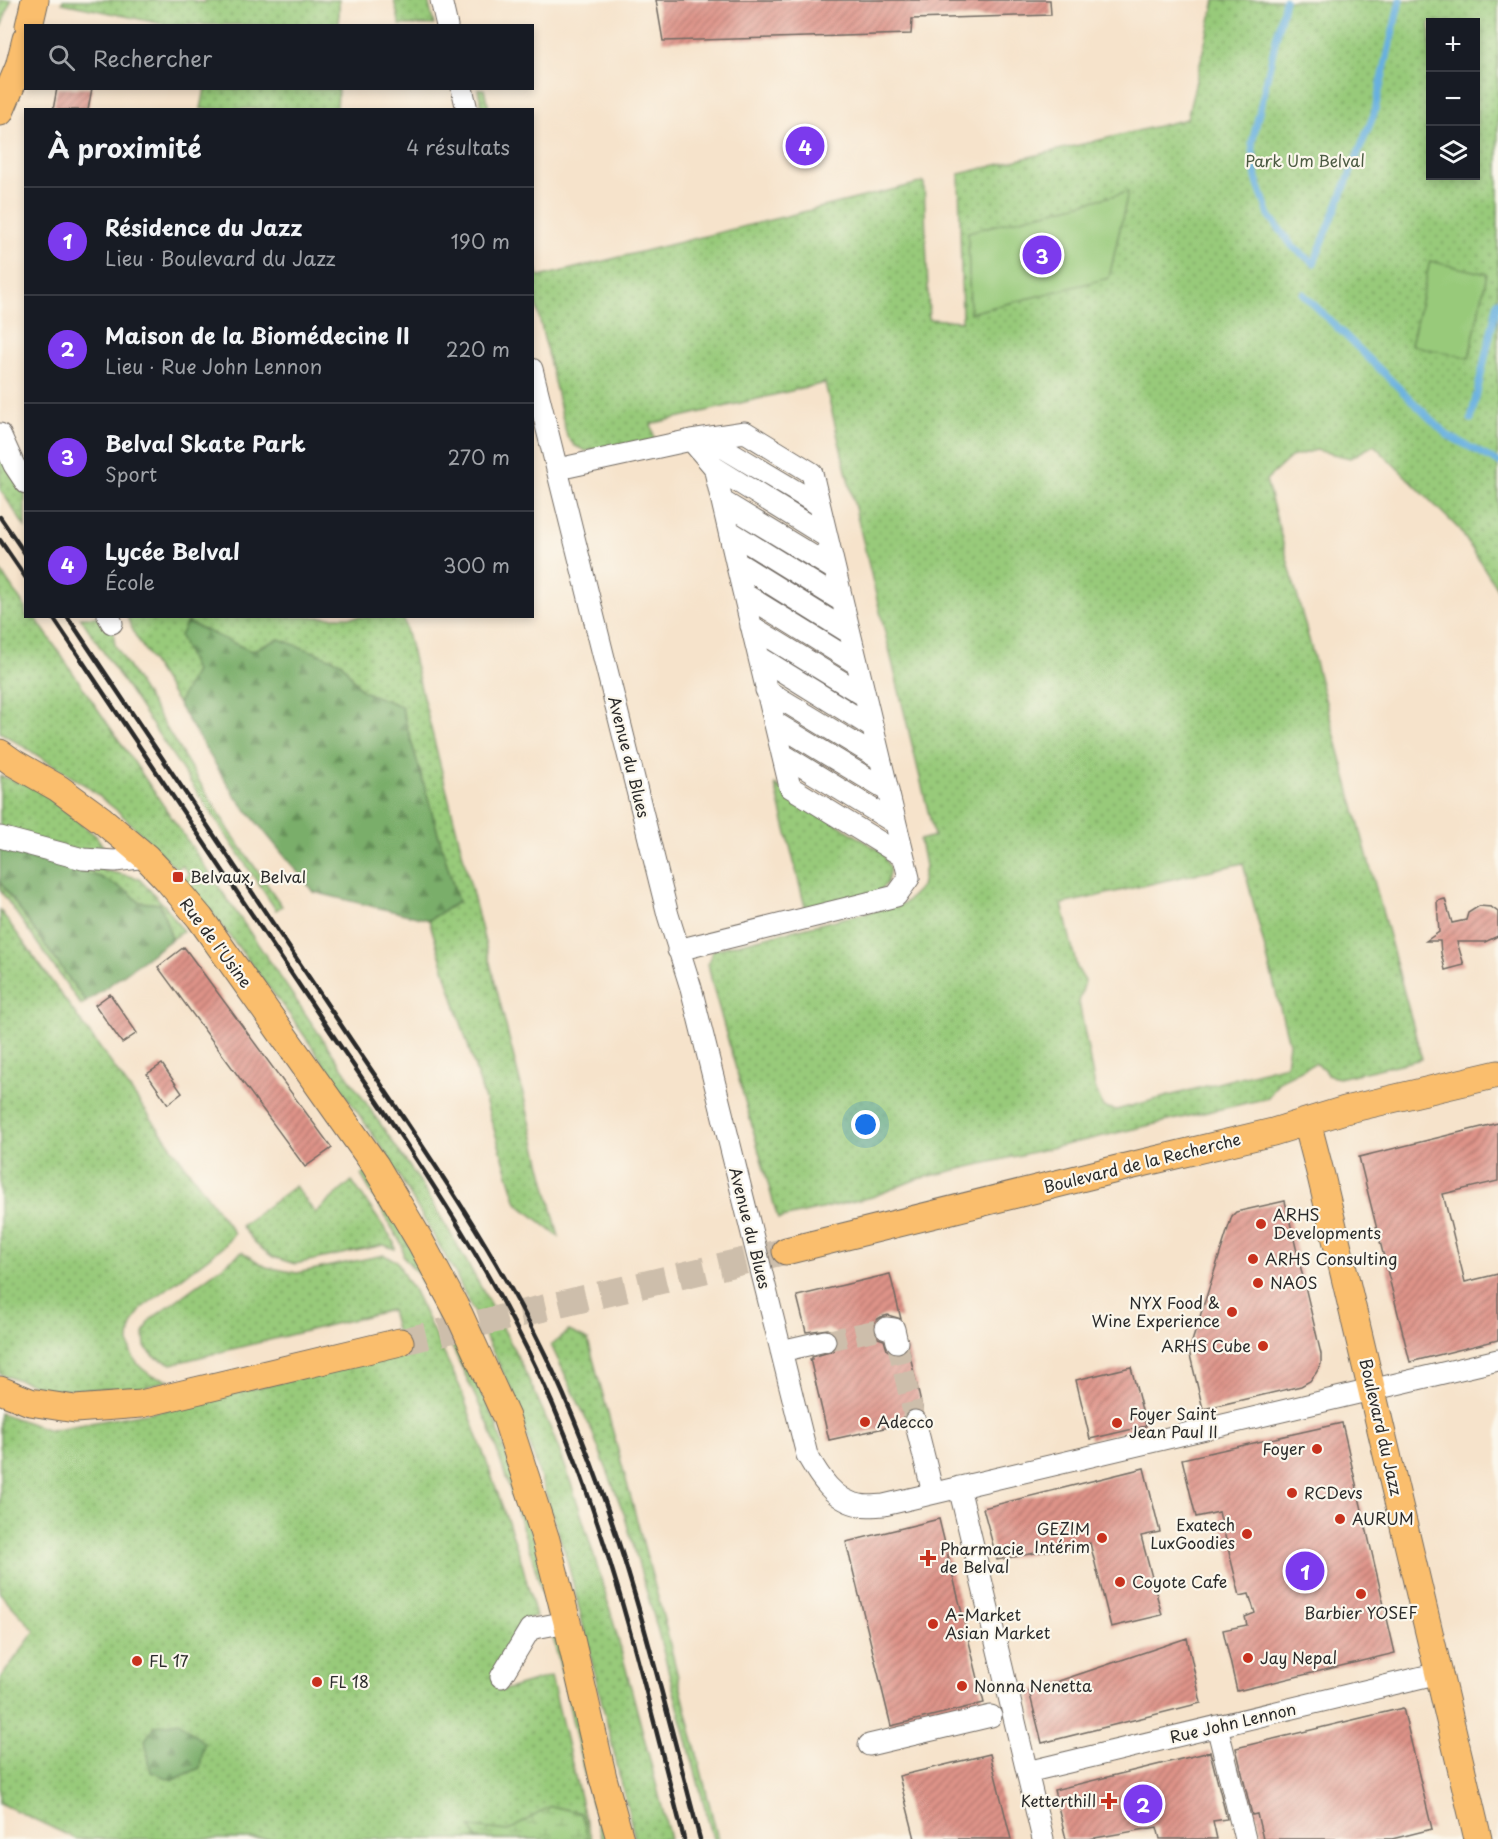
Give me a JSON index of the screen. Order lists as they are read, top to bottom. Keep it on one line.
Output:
{"streets":{"main road":["Rue de l'Usine","Boulevard de la Recherche","Boulevard du Jazz"],"street":["Avenue du Blues","Rue John Lennon"]},"crossings":[["Avenue du Blues","Boulevard du Jazz"],["Boulevard de la Recherche","Boulevard du Jazz"],["Boulevard du Jazz","Rue John Lennon"]],"parks":["Park Um Belval"],"places":{"transit":["Belvaux, Belval"],"other":["ARHS Developments","ARHS Consulting","NAOS","NYX Food & Wine Experience","ARHS Cube","Adecco","Foyer Saint Jean Paul II","Foyer","RCDevs","AURUM","Exatech LuxGoodies","GEZIM Intérim","Coyote Cafe","Barbier YOSEF","A-Market Asian Market","Jay Nepal","FL 17","FL 18","Nonna Nenetta"],"health":["Pharmacie de Belval","Ketterthill"]},"page":{"map_buttons":["+","−"],"search":"Rechercher","heading":["À proximité","4 résultats"],"pins":["4","3","1","2"],"list":[{"mark":"1","name":"Résidence du Jazz","note":"Lieu · Boulevard du Jazz","value":"190 m"},{"mark":"2","name":"Maison de la Biomédecine II","note":"Lieu · Rue John Lennon","value":"220 m"},{"mark":"3","name":"Belval Skate Park","note":"Sport","value":"270 m"},{"mark":"4","name":"Lycée Belval","note":"École","value":"300 m"}]}}
